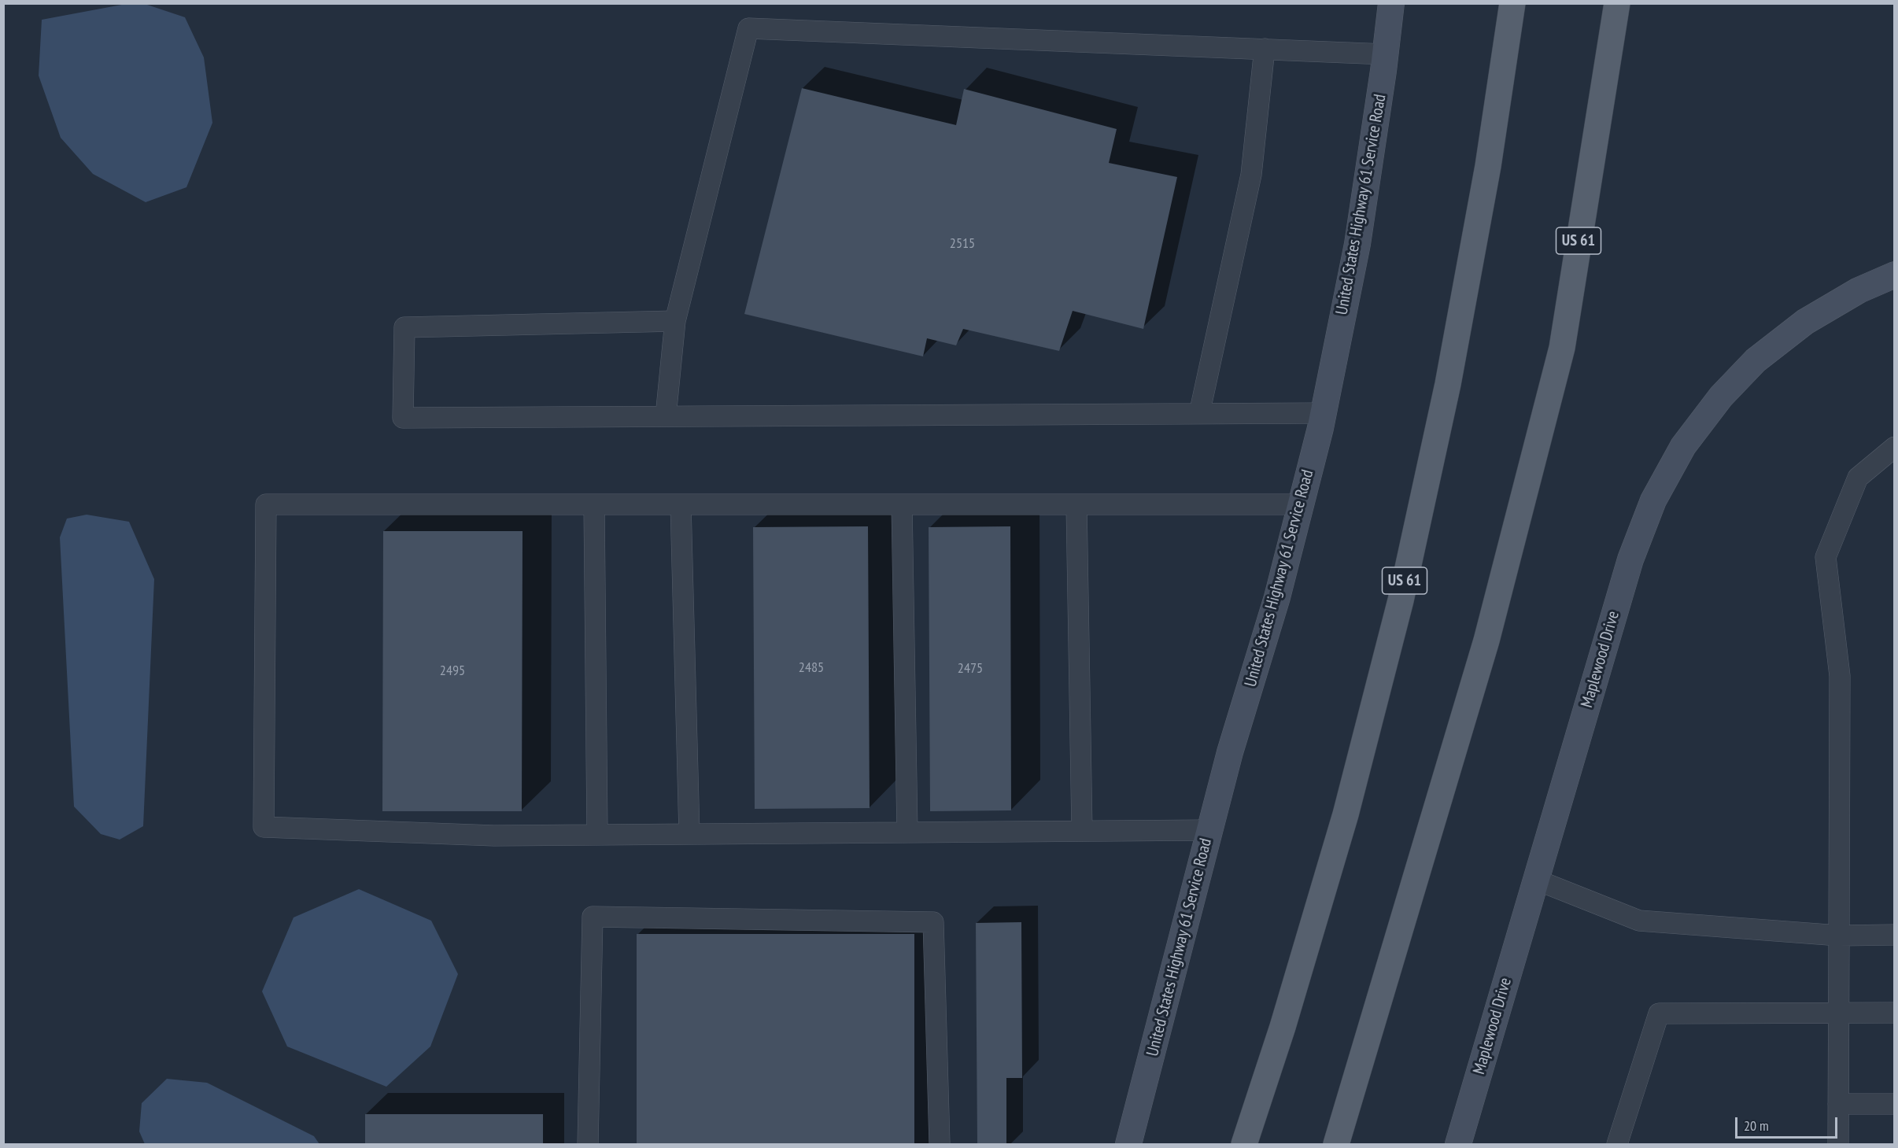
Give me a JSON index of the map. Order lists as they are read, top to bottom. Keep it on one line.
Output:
{"streets":{"main road":["US 61"],"street":["United States Highway 61 Service Road","Maplewood Drive"]},"house_numbers":["2515","2485","2475","2495"],"scale_bar":"20 m"}
